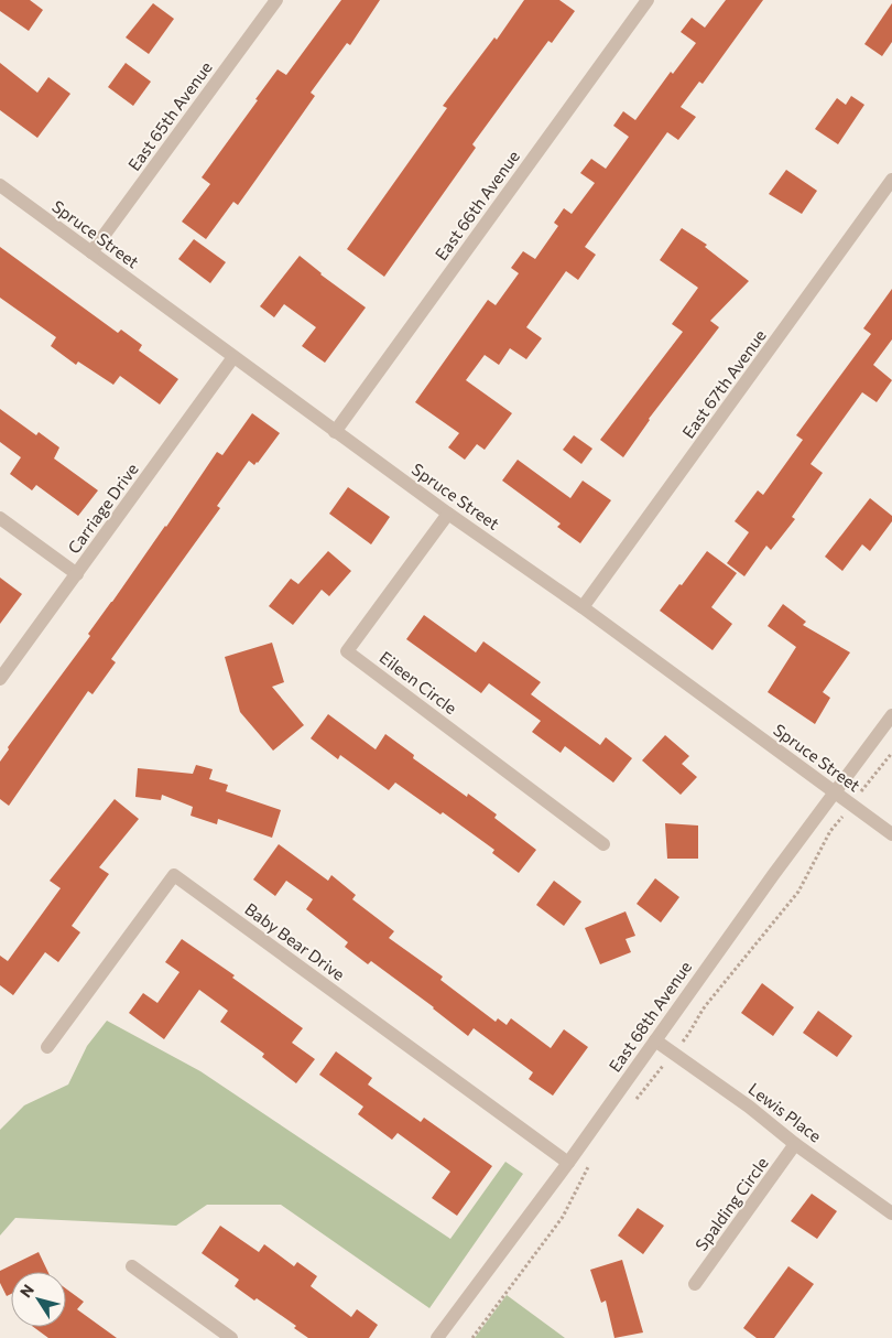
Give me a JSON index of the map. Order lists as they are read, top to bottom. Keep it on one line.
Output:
{"streets":{"street":["East 65th Avenue","East 66th Avenue","Spruce Street","East 67th Avenue","Carriage Drive","Eileen Circle","Baby Bear Drive","East 68th Avenue","Lewis Place","Spalding Circle"]},"crossings":[["East 65th Avenue","Spruce Street"],["East 66th Avenue","Spruce Street"],["Spruce Street","East 67th Avenue"],["Spruce Street","Carriage Drive"],["Spruce Street","Eileen Circle"],["Spruce Street","East 68th Avenue"],["Baby Bear Drive","East 68th Avenue"],["East 68th Avenue","Lewis Place"],["Lewis Place","Spalding Circle"]],"north":"top left"}
